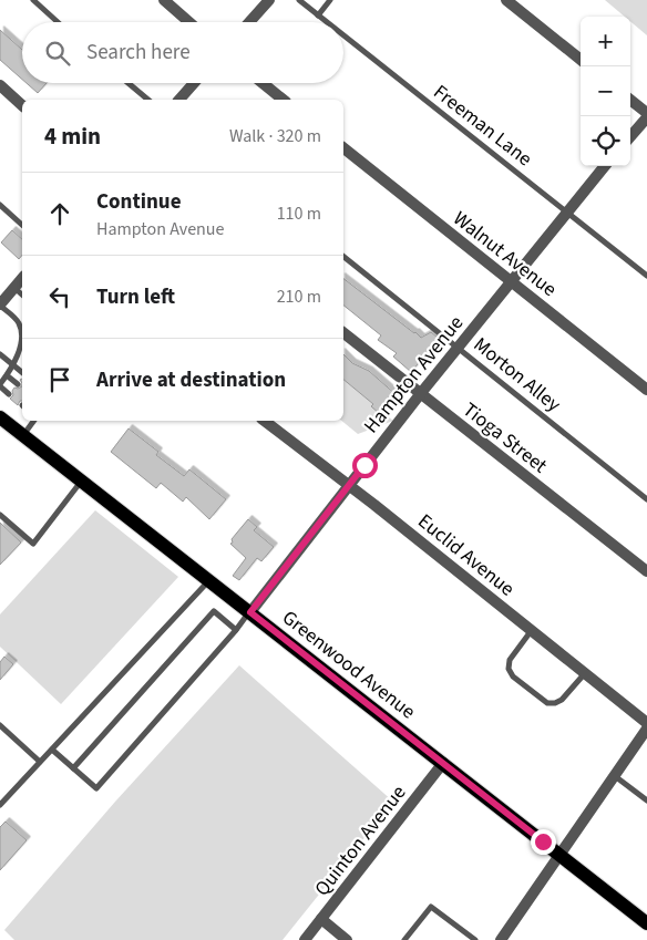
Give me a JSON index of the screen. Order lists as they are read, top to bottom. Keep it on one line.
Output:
{"streets":{"main road":["Greenwood Avenue"],"street":["Walnut Avenue","Hampton Avenue","Tioga Street","Euclid Avenue","Quinton Avenue"],"lane":["Freeman Lane","Morton Alley"]},"crossings":[["Freeman Lane","Hampton Avenue"],["Walnut Avenue","Hampton Avenue"],["Hampton Avenue","Morton Alley"],["Hampton Avenue","Tioga Street"],["Hampton Avenue","Euclid Avenue"],["Hampton Avenue","Greenwood Avenue"],["Greenwood Avenue","Quinton Avenue"]],"page":{"map_buttons":["+","−"],"search":"Search here","heading":["4 min","Walk · 320 m"],"list":[["Continue","Hampton Avenue","110 m"],["Turn left","210 m"],"Arrive at destination"]}}
